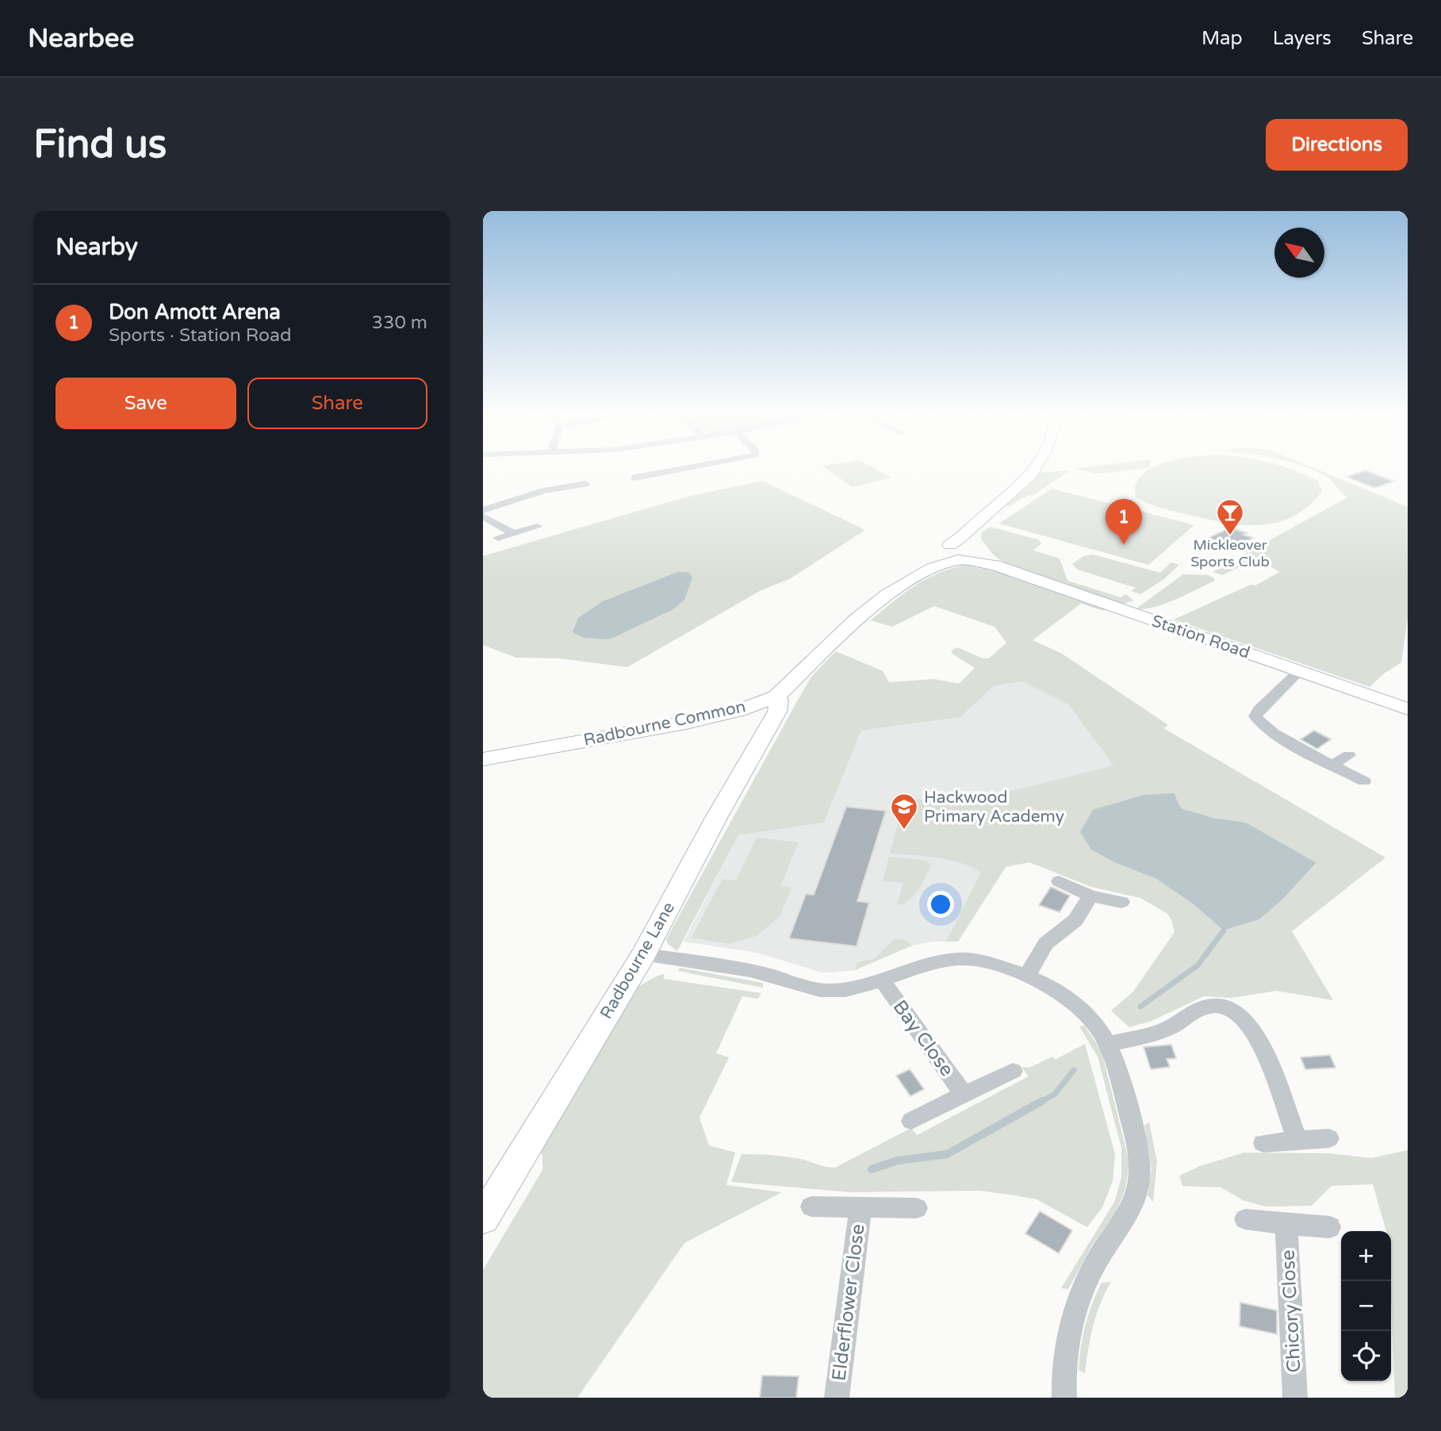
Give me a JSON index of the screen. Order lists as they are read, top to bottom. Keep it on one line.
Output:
{"streets":{"main road":["Station Road","Radbourne Common","Radbourne Lane"],"street":["Bay Close","Elderflower Close","Chicory Close"]},"crossings":[["Station Road","Radbourne Common"],["Radbourne Common","Radbourne Lane"]],"places":{"bar":["Mickleover Sports Club"],"school or university":["Hackwood Primary Academy"]},"north":"top left","page":{"header":"Nearbee","nav":["Map","Layers","Share"],"buttons":["Directions",["Save","Share"]],"title":"Find us","heading":"Nearby","list":[{"mark":"1","name":"Don Amott Arena","note":"Sports · Station Road","value":"330 m"}],"pins":"1","map_buttons":["+","−"]}}
